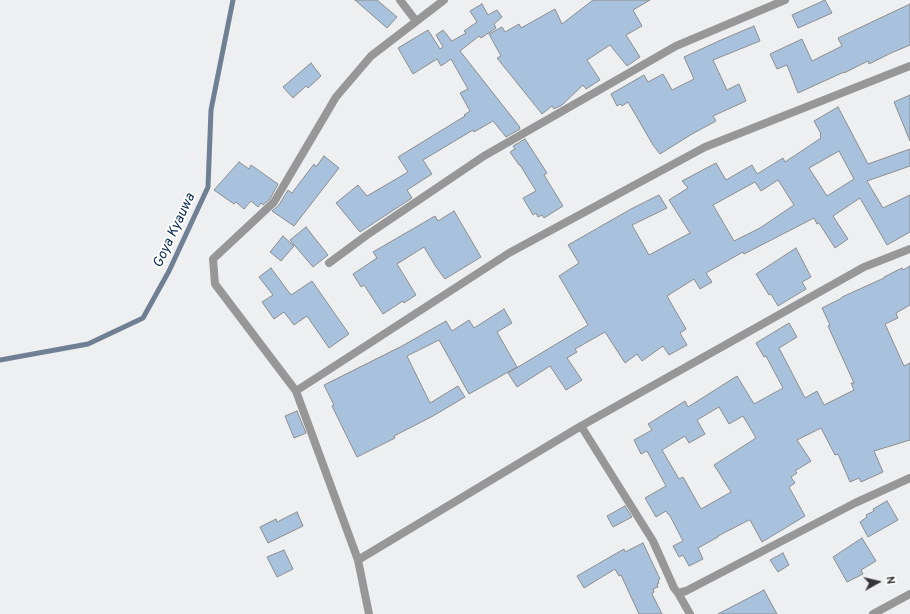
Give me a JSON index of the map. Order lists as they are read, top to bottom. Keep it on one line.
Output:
{"water":["Goya Kyauwa"],"north":"right"}
